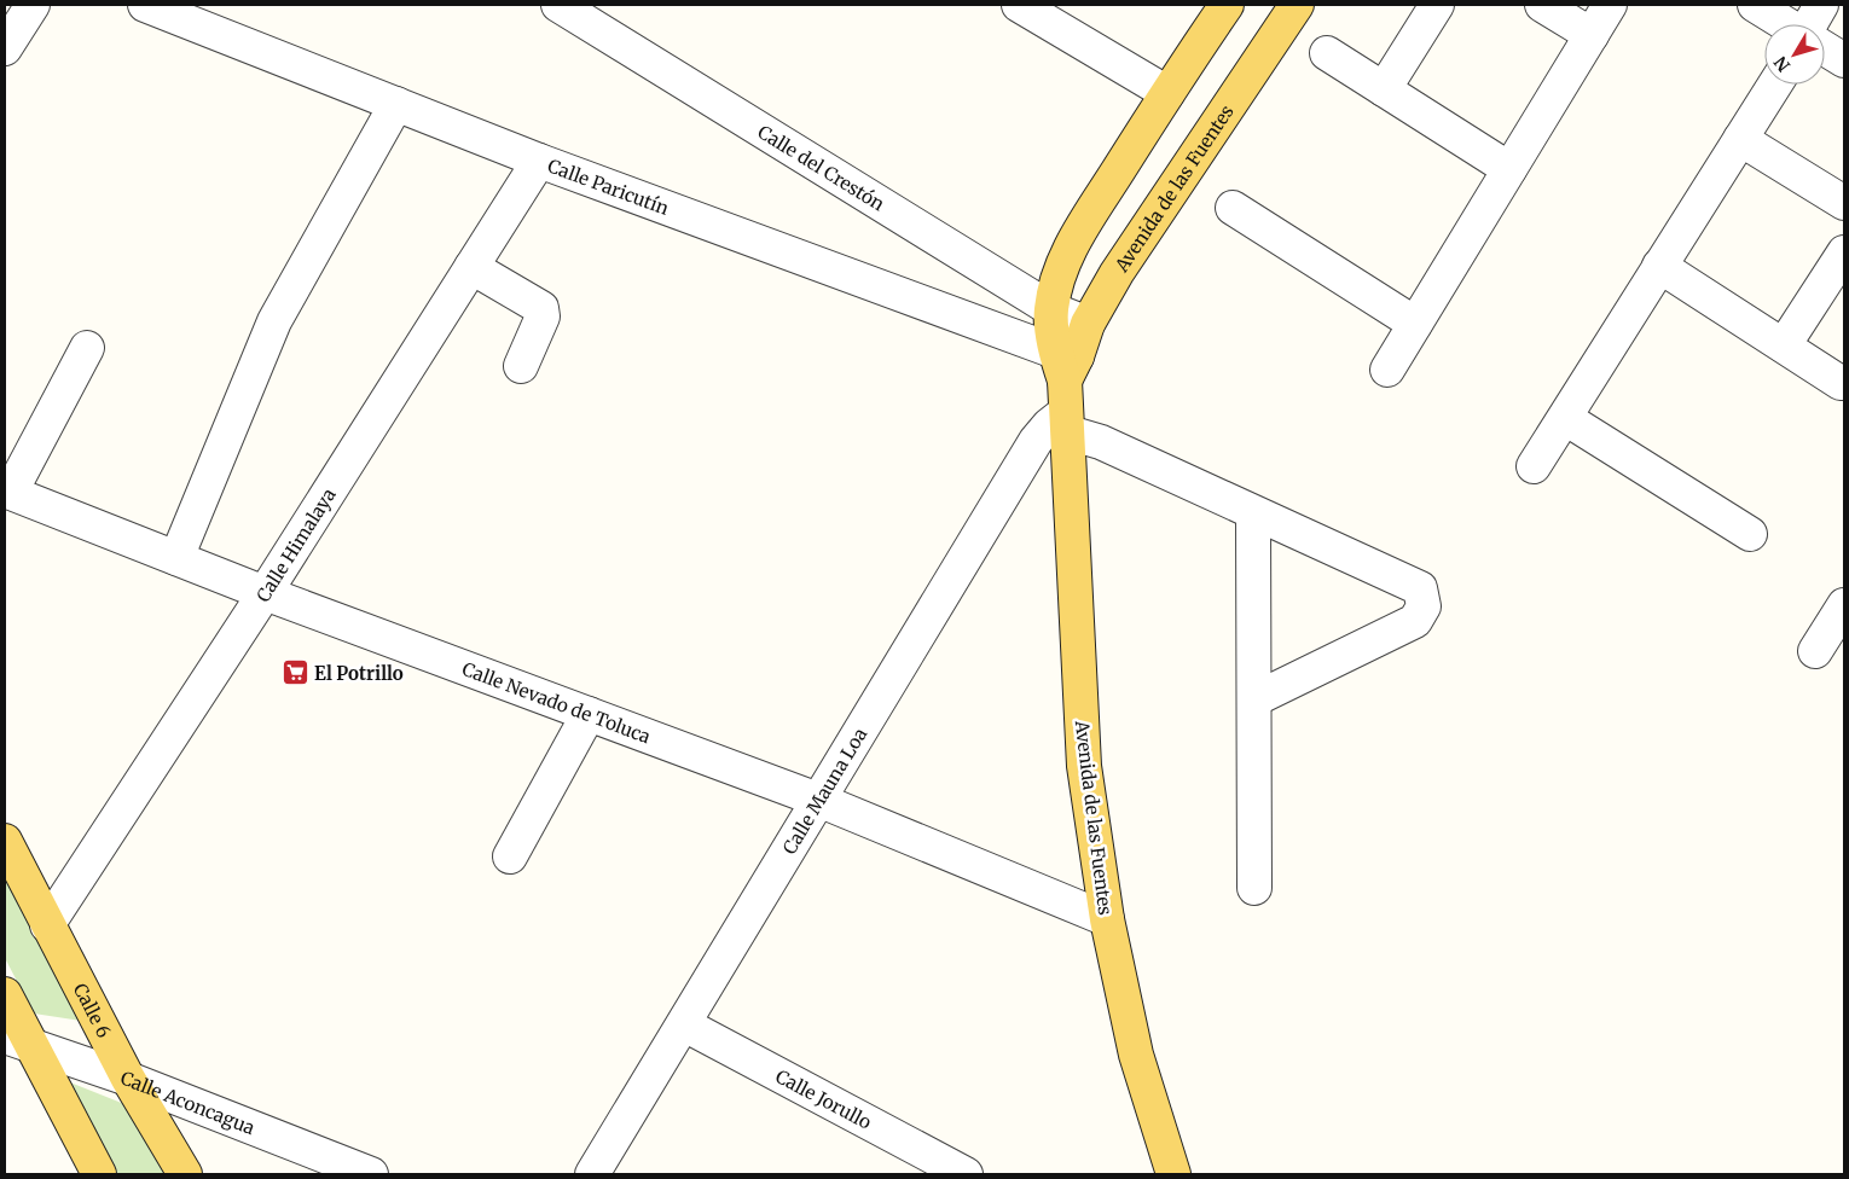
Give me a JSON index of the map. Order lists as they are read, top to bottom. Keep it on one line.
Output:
{"streets":{"main road":["Avenida de las Fuentes","Calle 6"],"street":["Calle del Crestón","Calle Paricutín","Calle Himalaya","Calle Nevado de Toluca","Calle Mauna Loa","Calle Jorullo","Calle Aconcagua"]},"crossings":[["Calle del Crestón","Avenida de las Fuentes"],["Calle Paricutín","Avenida de las Fuentes"],["Calle Paricutín","Calle Himalaya"],["Calle Paricutín","Calle Mauna Loa"],["Avenida de las Fuentes","Calle Nevado de Toluca"],["Avenida de las Fuentes","Calle Mauna Loa"],["Calle Himalaya","Calle Nevado de Toluca"],["Calle Himalaya","Calle 6"],["Calle Nevado de Toluca","Calle Mauna Loa"],["Calle Mauna Loa","Calle Jorullo"],["Calle 6","Calle Aconcagua"]],"places":{"supermarket":["El Potrillo"]},"north":"bottom left"}
